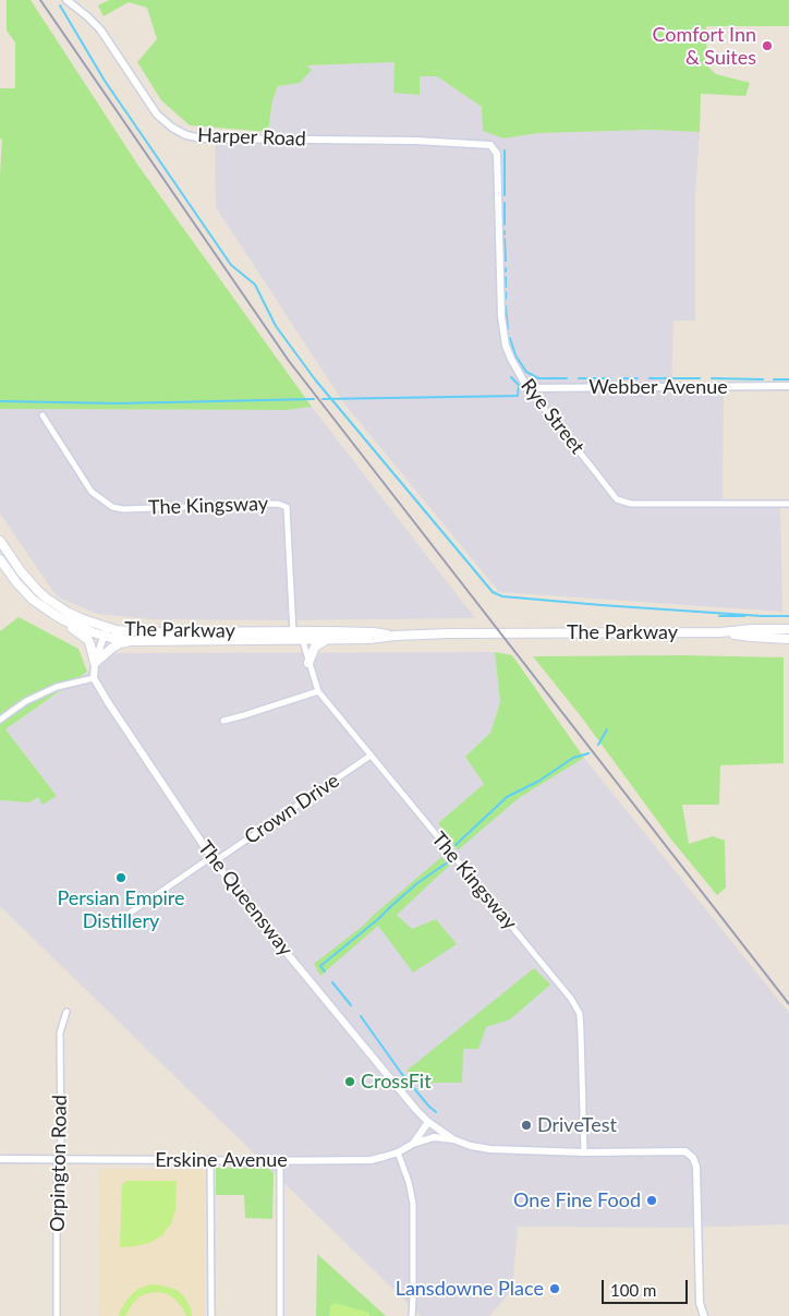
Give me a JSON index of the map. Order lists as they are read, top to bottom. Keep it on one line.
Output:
{"streets":{"main road":["The Parkway"],"street":["Harper Road","Webber Avenue","Rye Street","The Kingsway","Crown Drive","The Queensway","Erskine Avenue","Orpington Road"]},"crossings":[["Harper Road","Rye Street"],["Webber Avenue","Rye Street"],["The Kingsway","The Parkway"],["The Kingsway","Crown Drive"],["Crown Drive","The Queensway"],["The Queensway","Erskine Avenue"],["Erskine Avenue","Orpington Road"]],"places":["Comfort Inn & Suites","Persian Empire Distillery","CrossFit","DriveTest","One Fine Food","Lansdowne Place"],"scale_bar":"100 m"}
